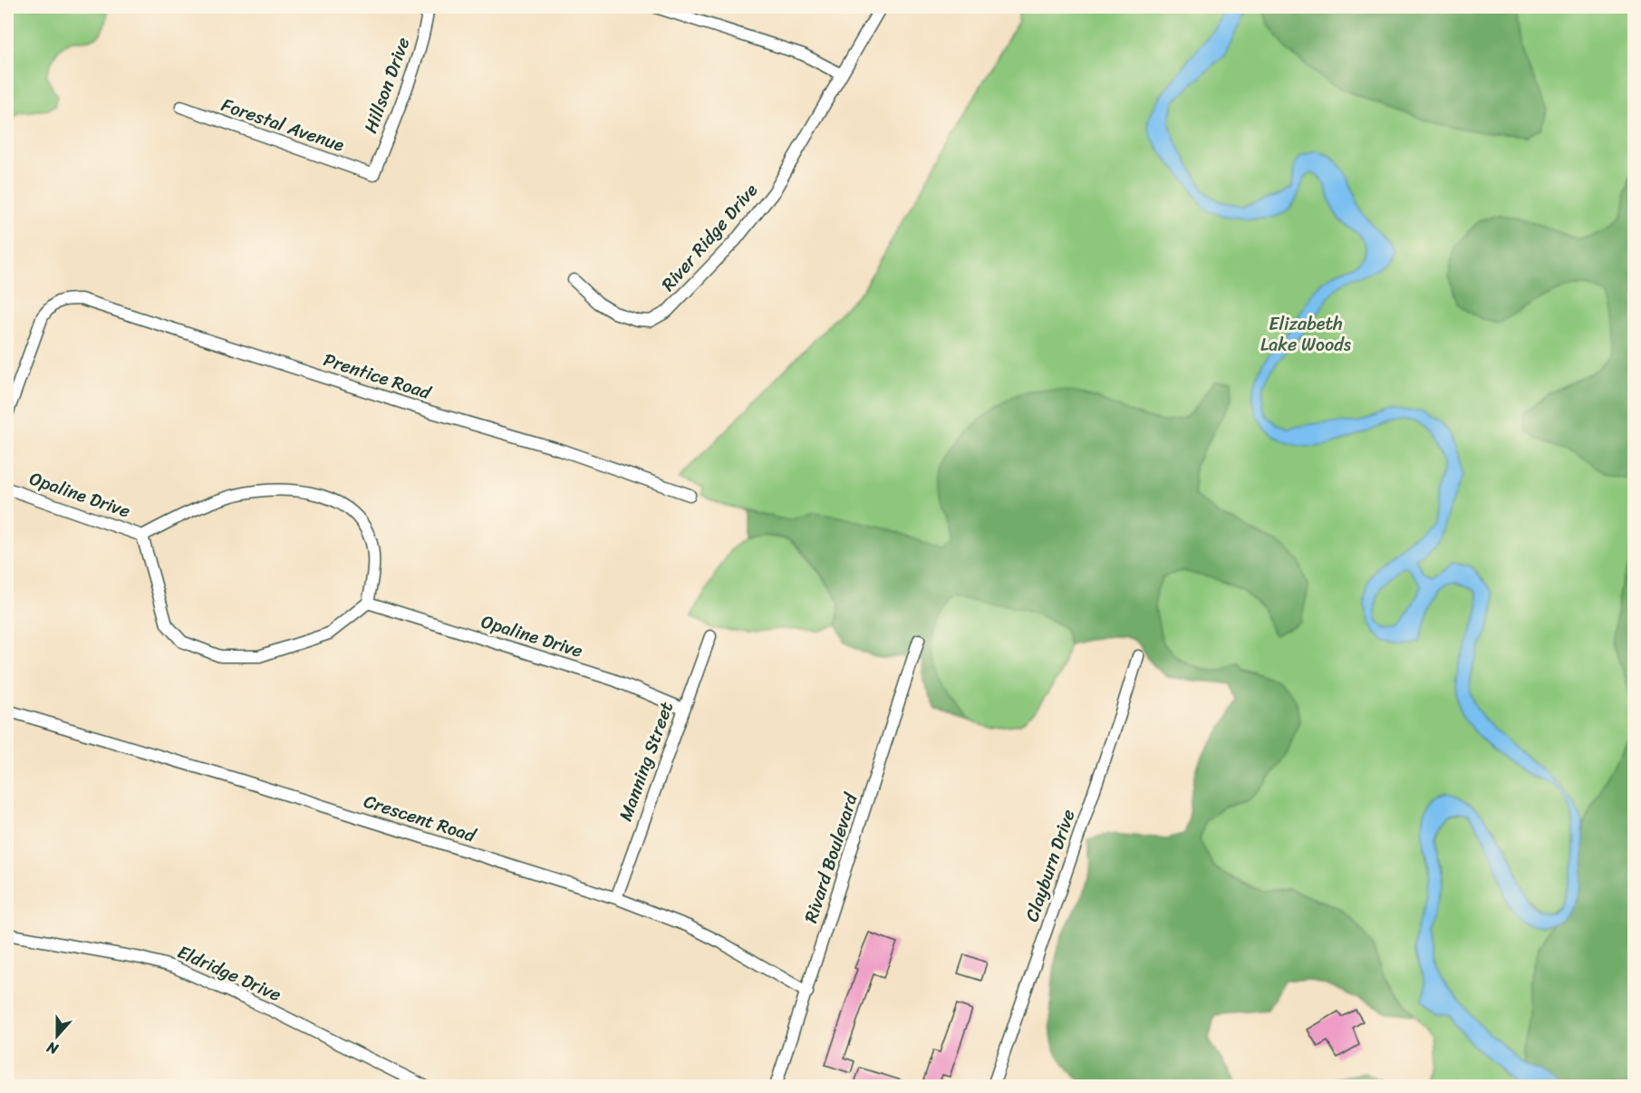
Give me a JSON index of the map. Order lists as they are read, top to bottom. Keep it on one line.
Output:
{"streets":{"street":["Hillson Drive","Forestal Avenue","River Ridge Drive","Prentice Road","Opaline Drive","Manning Street","Crescent Road","Rivard Boulevard","Clayburn Drive","Eldridge Drive"]},"crossings":[["Hillson Drive","Forestal Avenue"],["Opaline Drive","Manning Street"],["Manning Street","Crescent Road"],["Crescent Road","Rivard Boulevard"]],"parks":["Elizabeth Lake Woods"],"north":"bottom"}
